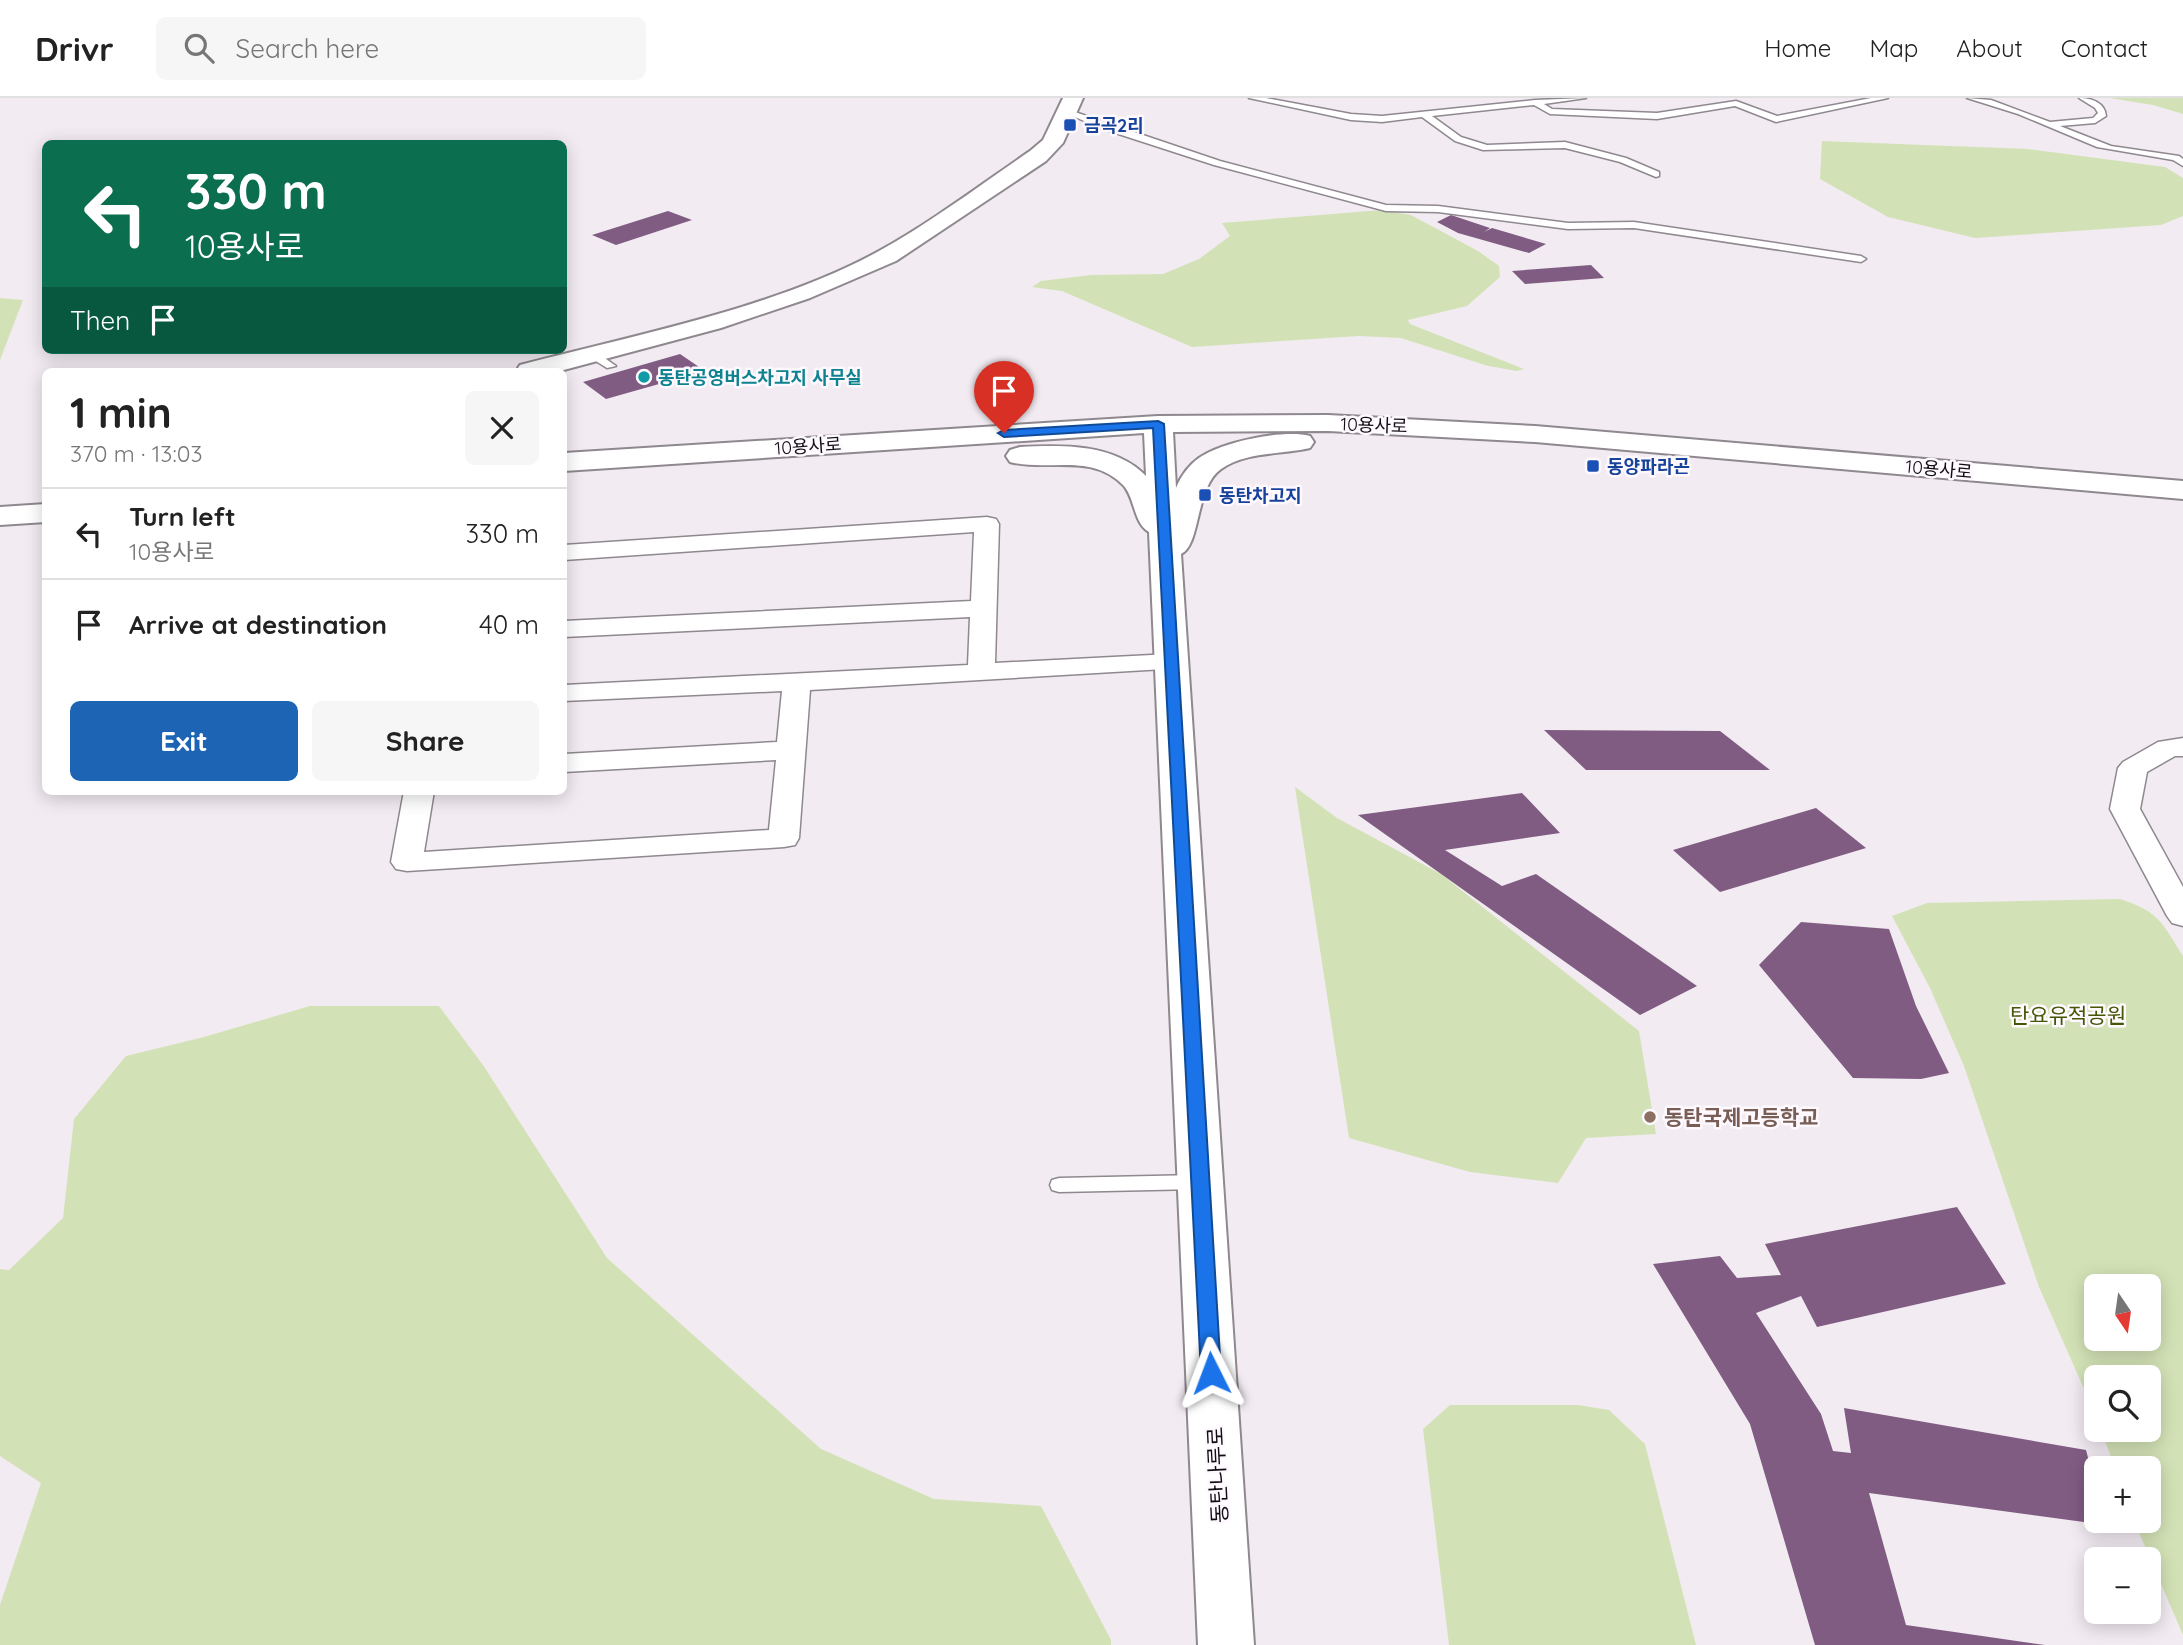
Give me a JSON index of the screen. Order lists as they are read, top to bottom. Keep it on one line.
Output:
{"streets":{"street":["10용사로","동탄나루로"]},"crossings":[["10용사로","동탄나루로"]],"parks":["탄요유적공원"],"places":{"transit":["금곡2리","동양파라곤","동탄차고지"],"other":["동탄공영버스차고지 사무실","동탄국제고등학교"]},"north":"bottom","page":{"header":"Drivr","search":"Search here","nav":["Home","Map","About","Contact"],"turn":["330 m","10용사로"],"then":"Then","heading":["1 min","370 m · 13:03"],"list":[{"name":"Turn left","note":"10용사로","value":"330 m"},{"name":"Arrive at destination","value":"40 m"}],"buttons":["Exit","Share"],"map_buttons":["+","−"]}}
